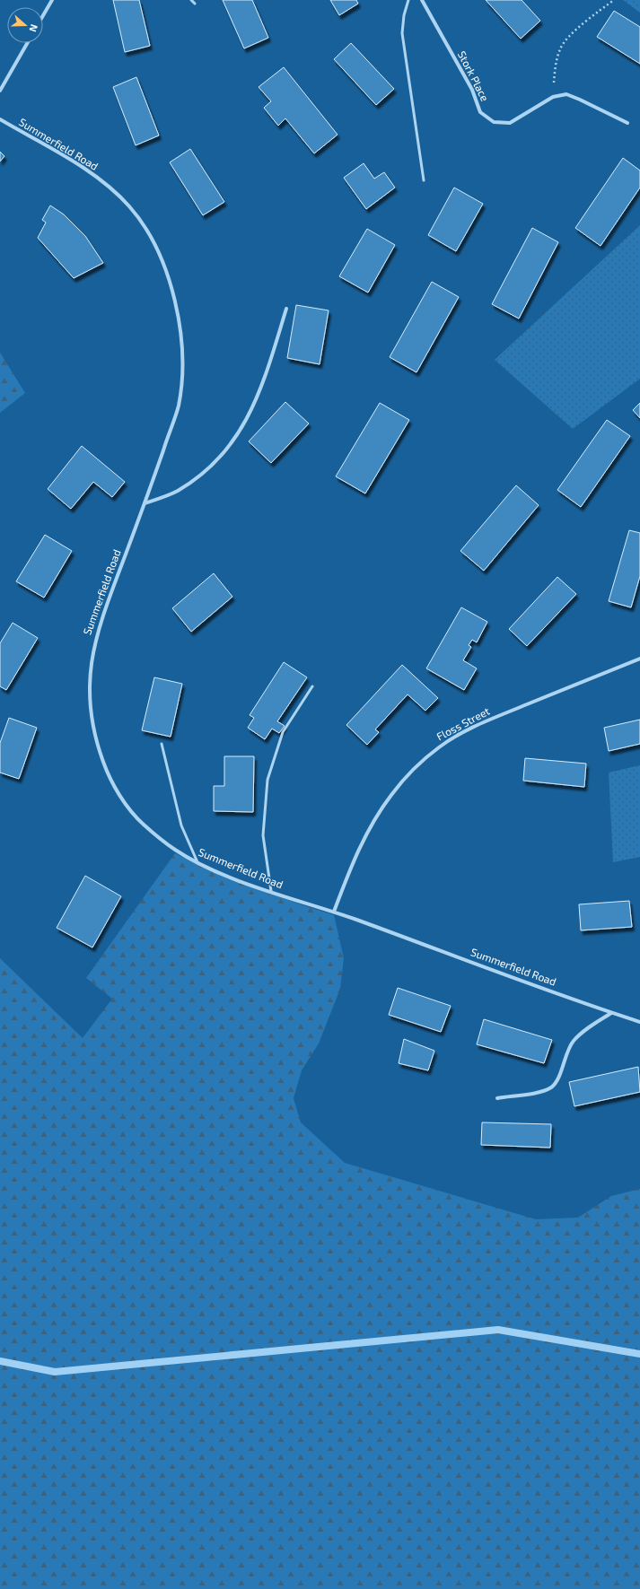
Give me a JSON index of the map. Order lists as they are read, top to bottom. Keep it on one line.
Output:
{"streets":{"street":["Stork Place","Summerfield Road","Floss Street"]},"crossings":[["Summerfield Road","Floss Street"]],"north":"right"}
